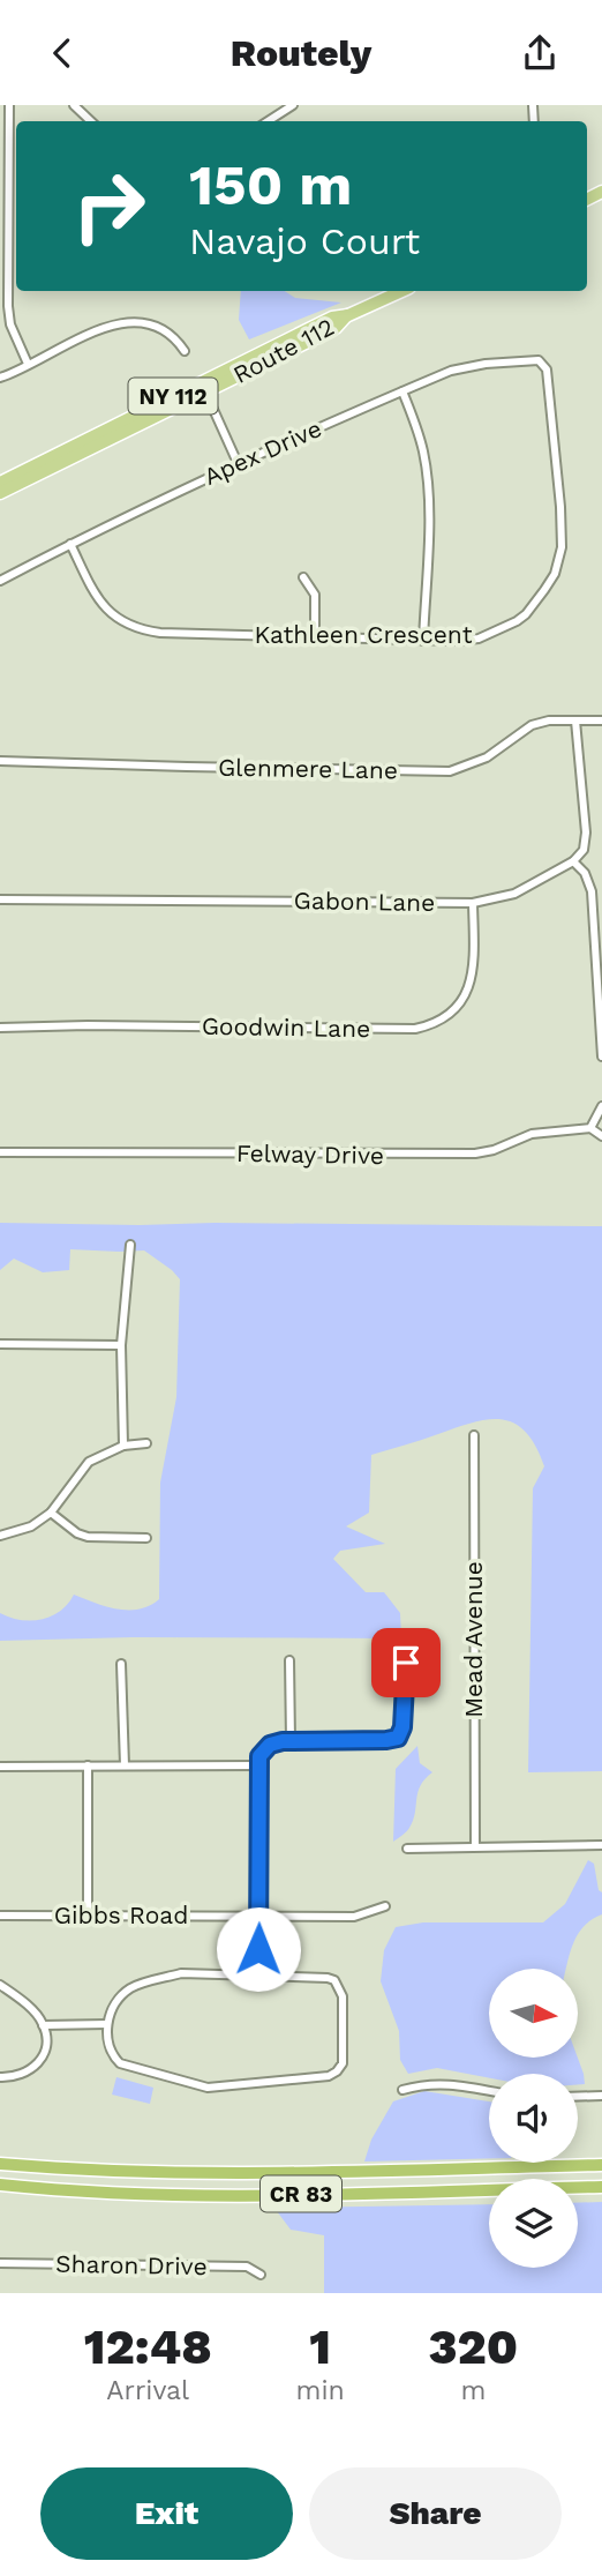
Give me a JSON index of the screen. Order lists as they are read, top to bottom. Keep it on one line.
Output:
{"streets":{"highway":["CR 83"],"main road":["Route 112","NY 112"],"street":["Apex Drive","Kathleen Crescent","Glenmere Lane","Gabon Lane","Goodwin Lane","Felway Drive","Mead Avenue","Gibbs Road","Sharon Drive"]},"crossings":[["Apex Drive","Kathleen Crescent"],["Gabon Lane","Goodwin Lane"]],"north":"right","page":{"header":"Routely","turn":["150 m","Navajo Court"],"eta":["12:48","Arrival","1","min","320","m"],"buttons":["Exit","Share"]}}
